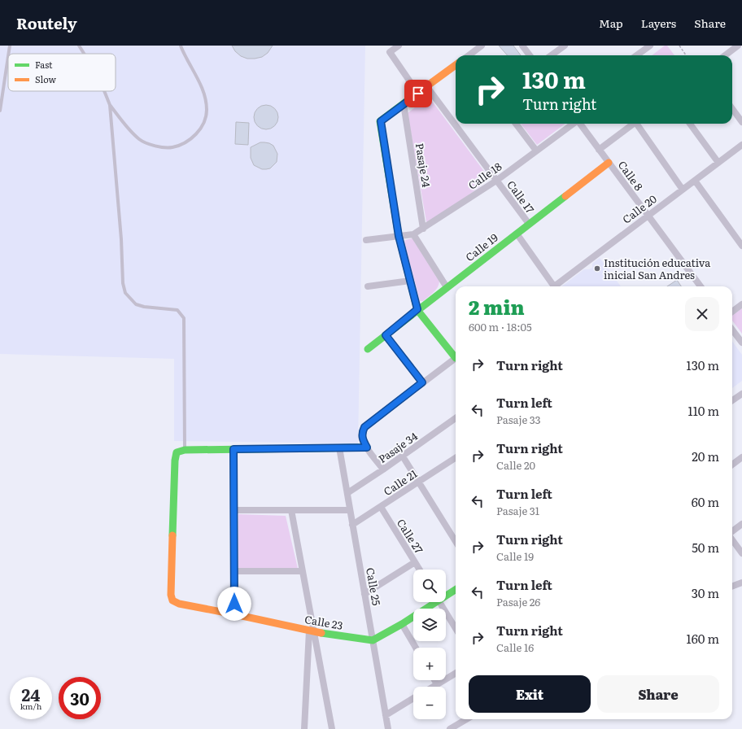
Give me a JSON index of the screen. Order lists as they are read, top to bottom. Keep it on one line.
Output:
{"streets":{"street":["Pasaje 24","Calle 18","Calle 8","Calle 17","Calle 20","Calle 19","Pasaje 34","Calle 21","Calle 27","Calle 25","Calle 23"]},"crossings":[["Pasaje 24","Calle 18"],["Calle 18","Calle 17"],["Calle 8","Calle 20"],["Calle 8","Calle 19"],["Calle 17","Calle 19"],["Pasaje 34","Calle 25"],["Calle 21","Calle 27"],["Calle 21","Calle 25"],["Calle 25","Calle 23"]],"places":["Institución educativa inicial San Andres"],"legend":["Fast","Slow"],"page":{"header":"Routely","nav":["Map","Layers","Share"],"turn":["130 m","Turn right"],"heading":["2 min","600 m · 18:05"],"list":[{"name":"Turn right","value":"130 m"},{"name":"Turn left","note":"Pasaje 33","value":"110 m"},{"name":"Turn right","note":"Calle 20","value":"20 m"},{"name":"Turn left","note":"Pasaje 31","value":"60 m"},{"name":"Turn right","note":"Calle 19","value":"50 m"},{"name":"Turn left","note":"Pasaje 26","value":"30 m"},{"name":"Turn right","note":"Calle 16","value":"160 m"}],"map_buttons":["+","−"],"buttons":["Exit","Share"],"speed":"24 km/h","limit":"30"}}
